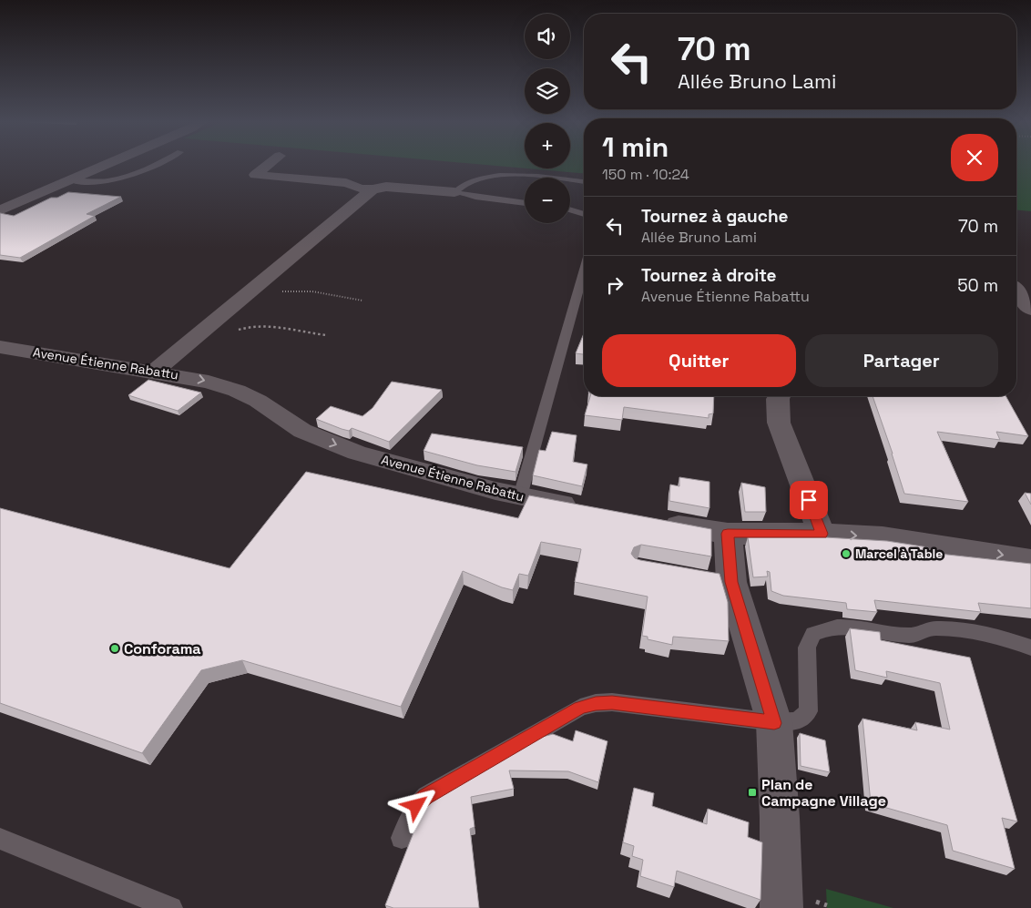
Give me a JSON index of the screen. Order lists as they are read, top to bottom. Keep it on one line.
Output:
{"streets":{"street":["Avenue Étienne Rabattu"]},"one_way":["Avenue Étienne Rabattu"],"places":{"other":["Marcel à Table","Conforama"],"transit":["Plan de Campagne Village"]},"page":{"map_buttons":["+","−"],"turn":["70 m","Allée Bruno Lami"],"heading":["1 min","150 m · 10:24"],"list":[{"name":"Tournez à gauche","note":"Allée Bruno Lami","value":"70 m"},{"name":"Tournez à droite","note":"Avenue Étienne Rabattu","value":"50 m"}],"buttons":["Quitter","Partager"]}}
